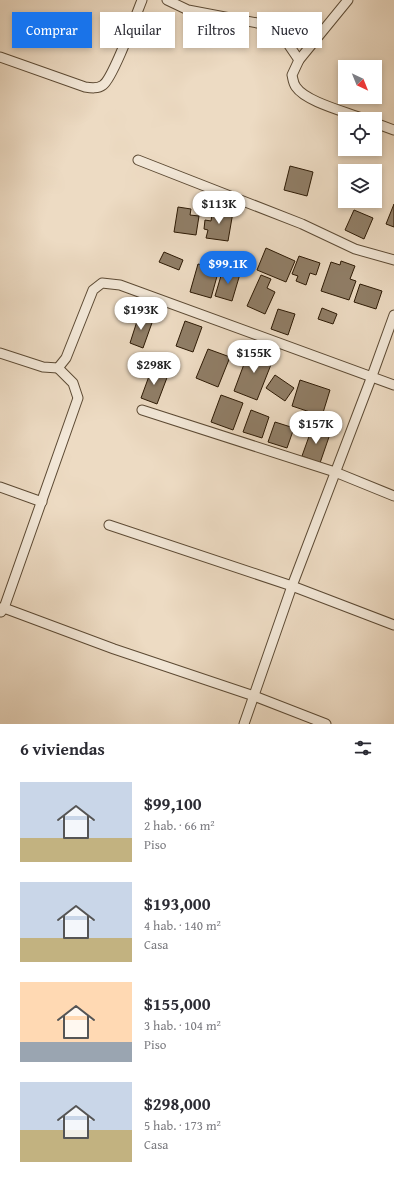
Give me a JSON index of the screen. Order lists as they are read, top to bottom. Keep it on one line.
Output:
{"north":"bottom right","page":{"chip":["Comprar","Alquilar","Filtros","Nuevo"],"price":["$113K","$99.1K","$193K","$155K","$298K","$157K"],"heading":"6 viviendas","list":[{"name":"$99,100","note":"2 hab. · 66 m² · Piso"},{"name":"$193,000","note":"4 hab. · 140 m² · Casa"},{"name":"$155,000","note":"3 hab. · 104 m² · Piso"},{"name":"$298,000","note":"5 hab. · 173 m² · Casa"}]}}
